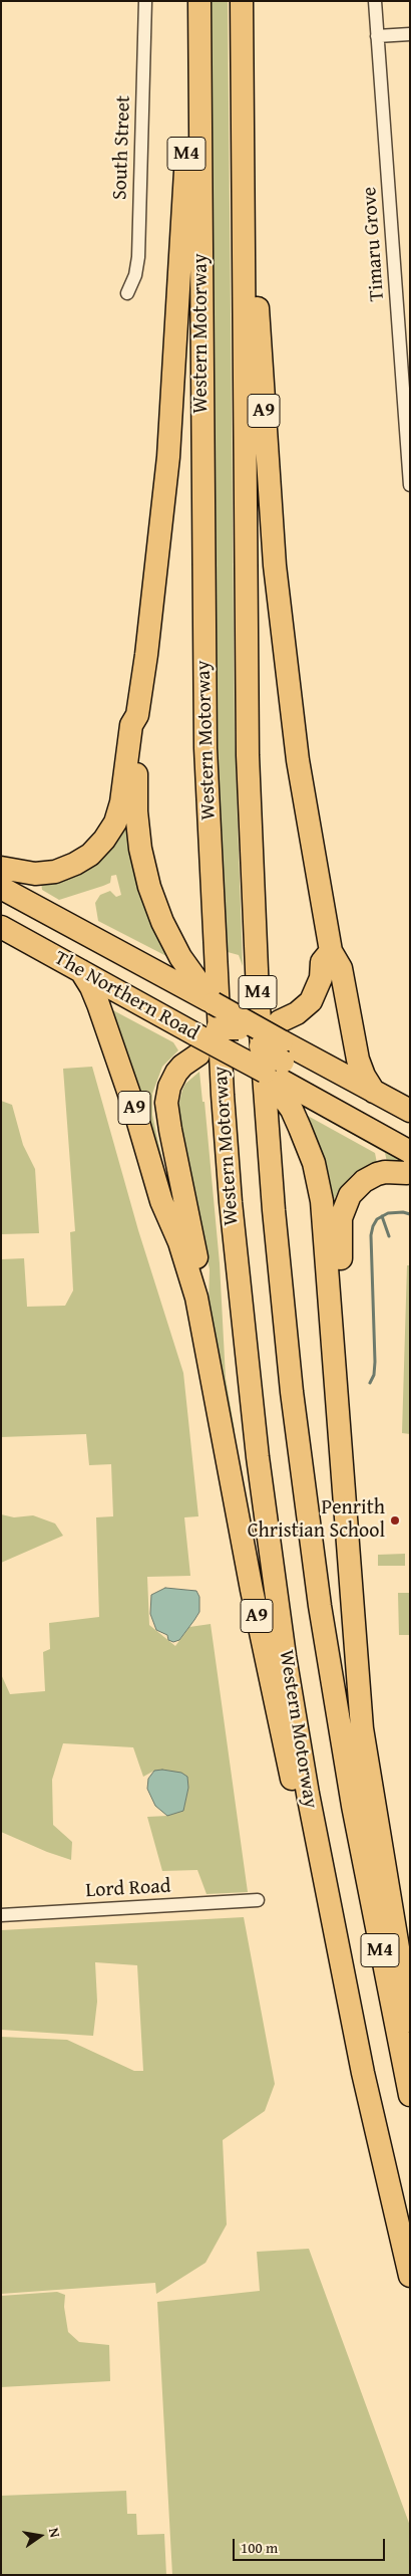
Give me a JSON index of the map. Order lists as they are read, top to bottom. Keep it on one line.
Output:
{"streets":{"highway":["M4","Western Motorway","A9","The Northern Road"],"street":["South Street","Timaru Grove","Lord Road"]},"crossings":[["M4","Western Motorway"],["M4","The Northern Road"],["Western Motorway","A9"],["A9","The Northern Road"]],"places":["Penrith Christian School"],"scale_bar":"100 m","north":"right"}
